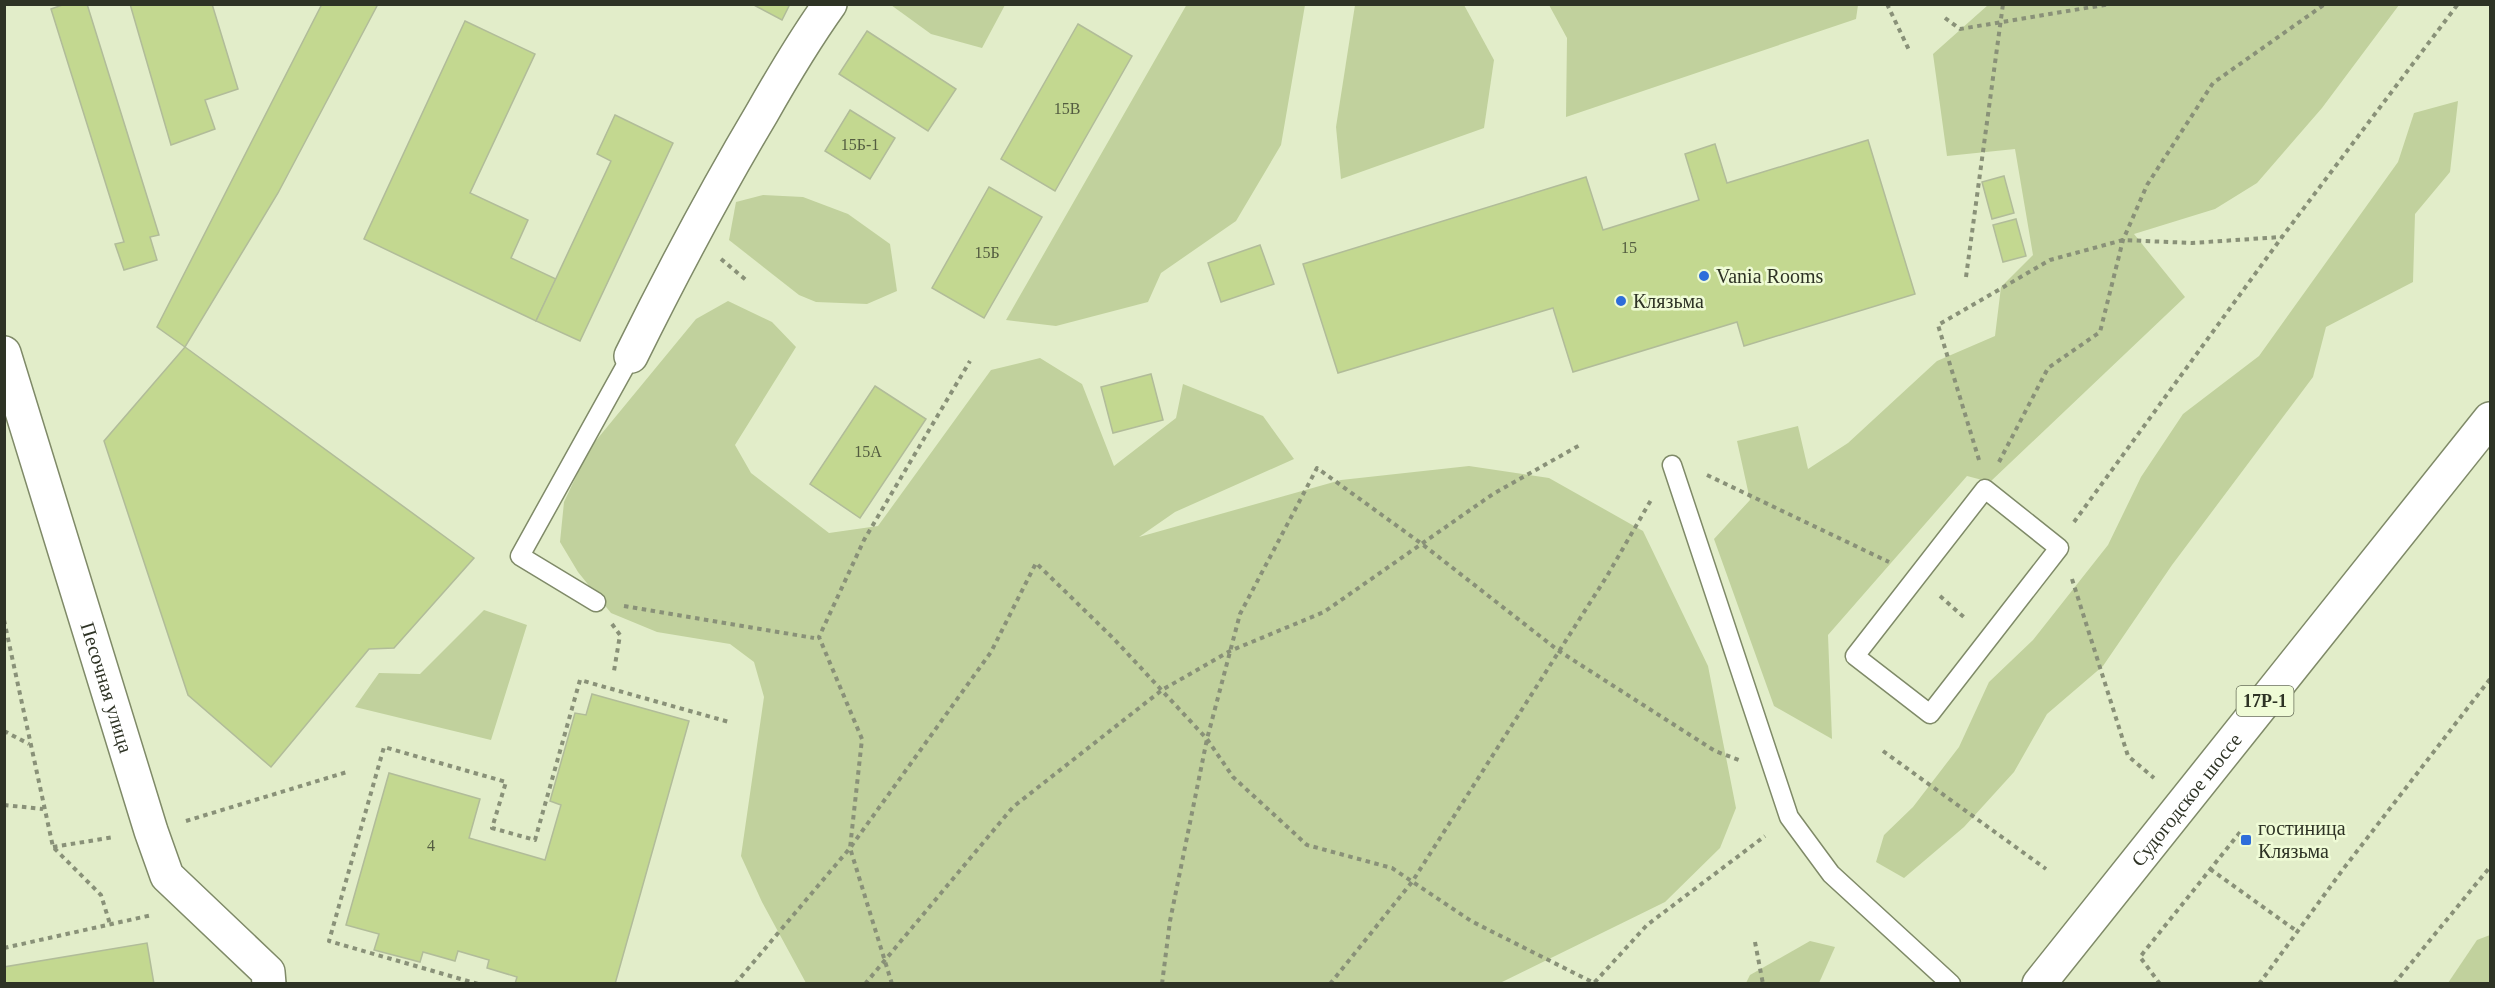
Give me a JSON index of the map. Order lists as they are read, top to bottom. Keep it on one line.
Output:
{"streets":{"street":["Песочная улица","17Р-1","Судогодское шоссе"]},"places":{"other":["Vania Rooms","Клязьма"],"transit":["гостиница Клязьма"]},"house_numbers":["15В","15Б-1","15","15Б","15А","4"]}
